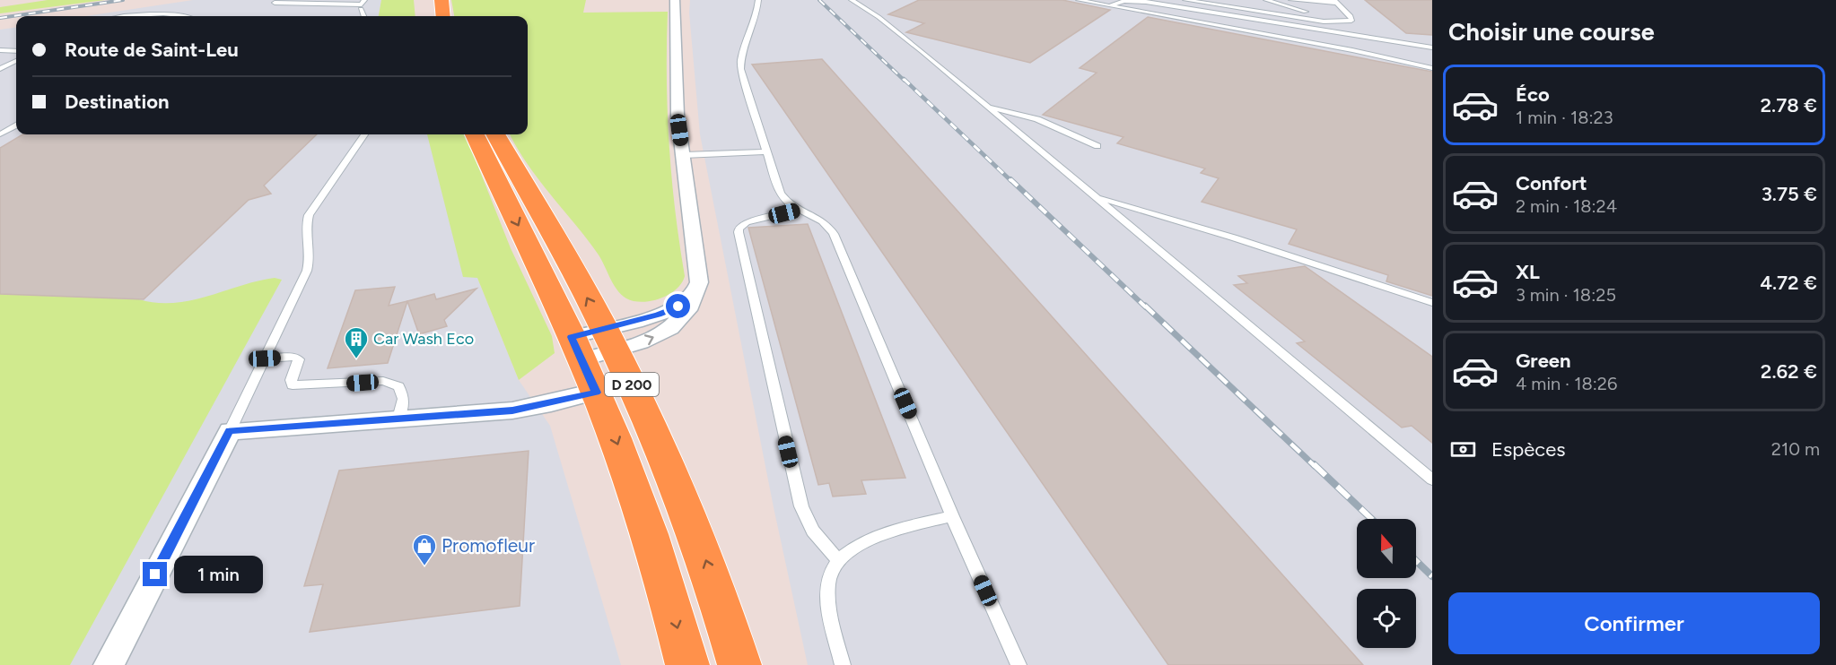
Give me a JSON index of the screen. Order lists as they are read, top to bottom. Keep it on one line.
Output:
{"streets":{"main road":["D 200"]},"places":{"building":["Car Wash Eco"],"shop":["Promofleur"]},"north":"top","page":{"heading":"Choisir une course","banner":["Route de Saint-Leu","Destination"],"list":[{"name":"Éco","note":"1 min · 18:23","value":"2.78 €"},{"name":"Confort","note":"2 min · 18:24","value":"3.75 €"},{"name":"XL","note":"3 min · 18:25","value":"4.72 €"},{"name":"Green","note":"4 min · 18:26","value":"2.62 €"}],"pay":["Espèces","210 m"],"bubble":"1 min","buttons":"Confirmer"}}
